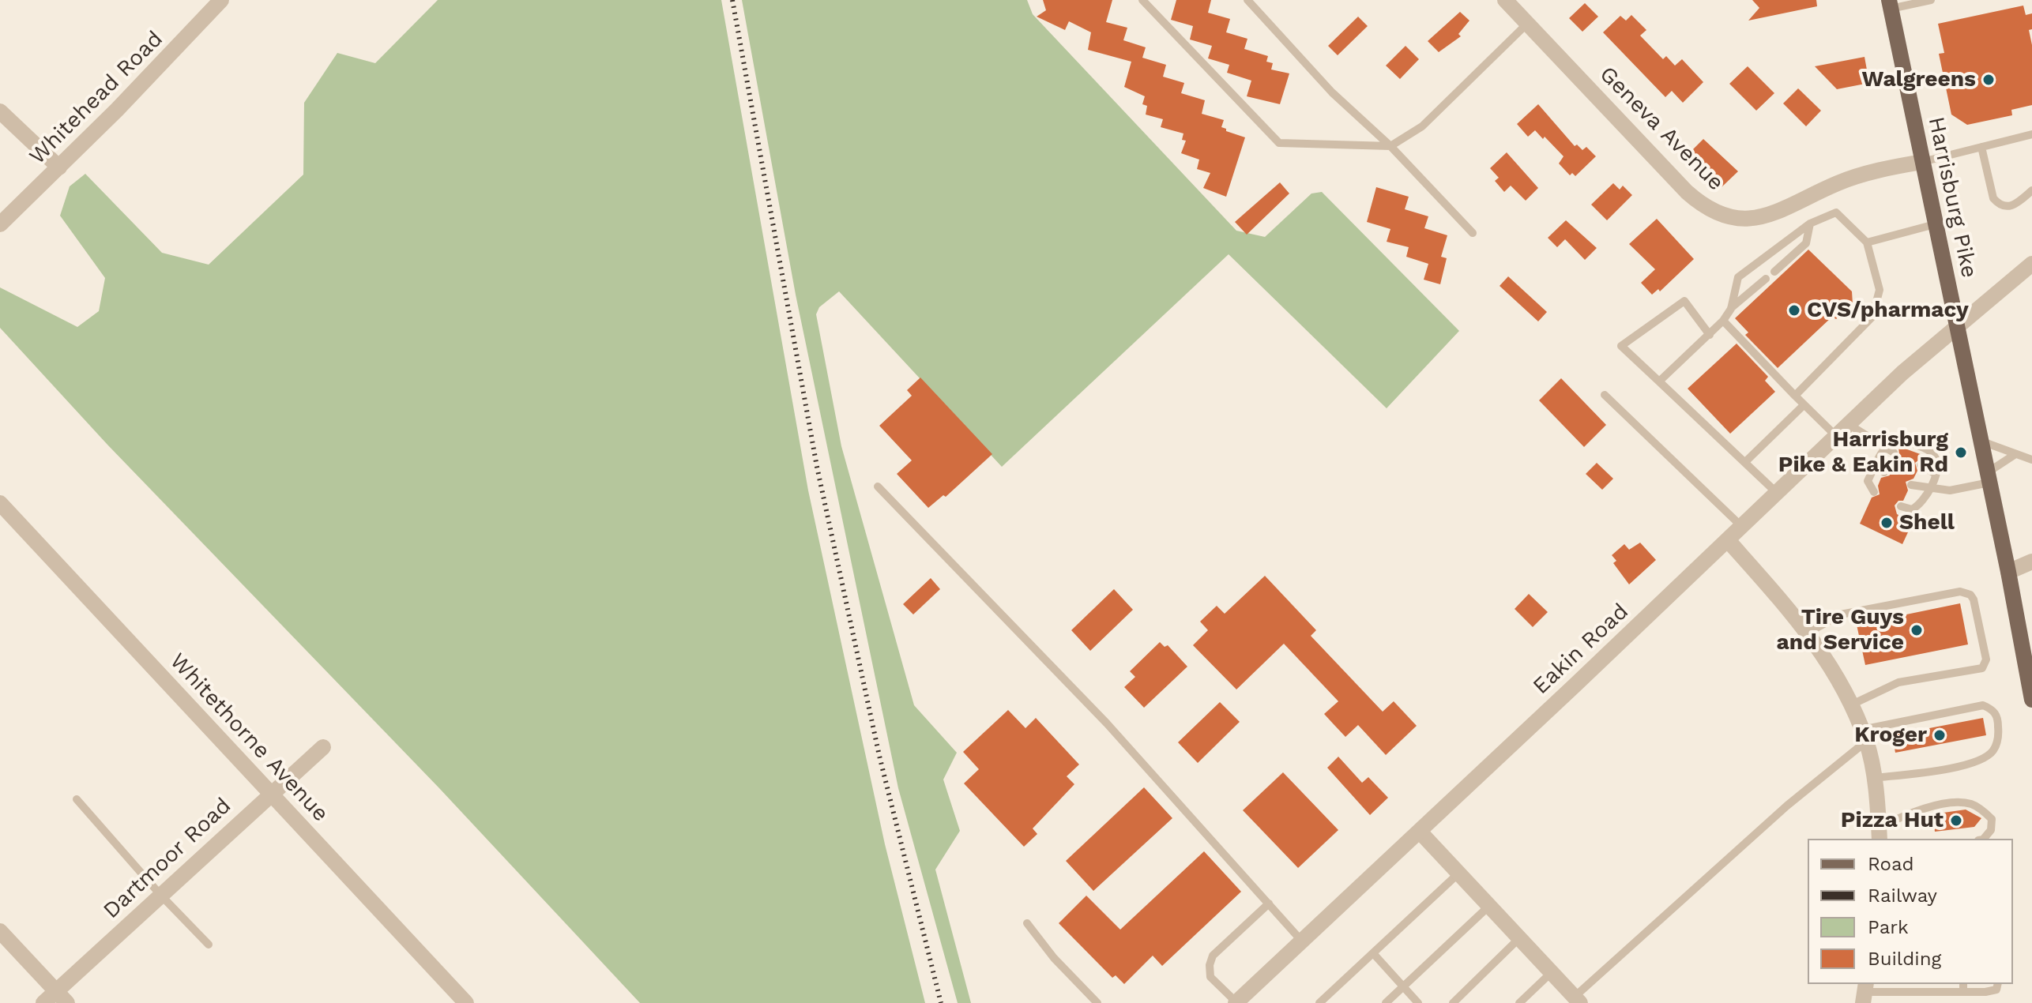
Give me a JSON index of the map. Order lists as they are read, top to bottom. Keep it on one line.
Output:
{"streets":{"main road":["Harrisburg Pike"],"street":["Whitehead Road","Geneva Avenue","Eakin Road","Whitethorne Avenue","Dartmoor Road"]},"crossings":[["Geneva Avenue","Harrisburg Pike"],["Harrisburg Pike","Eakin Road"],["Whitethorne Avenue","Dartmoor Road"]],"places":["Walgreens","CVS/pharmacy","Harrisburg Pike & Eakin Rd","Shell","Tire Guys and Service","Kroger","Pizza Hut"],"legend":["Road","Railway","Park","Building"]}
